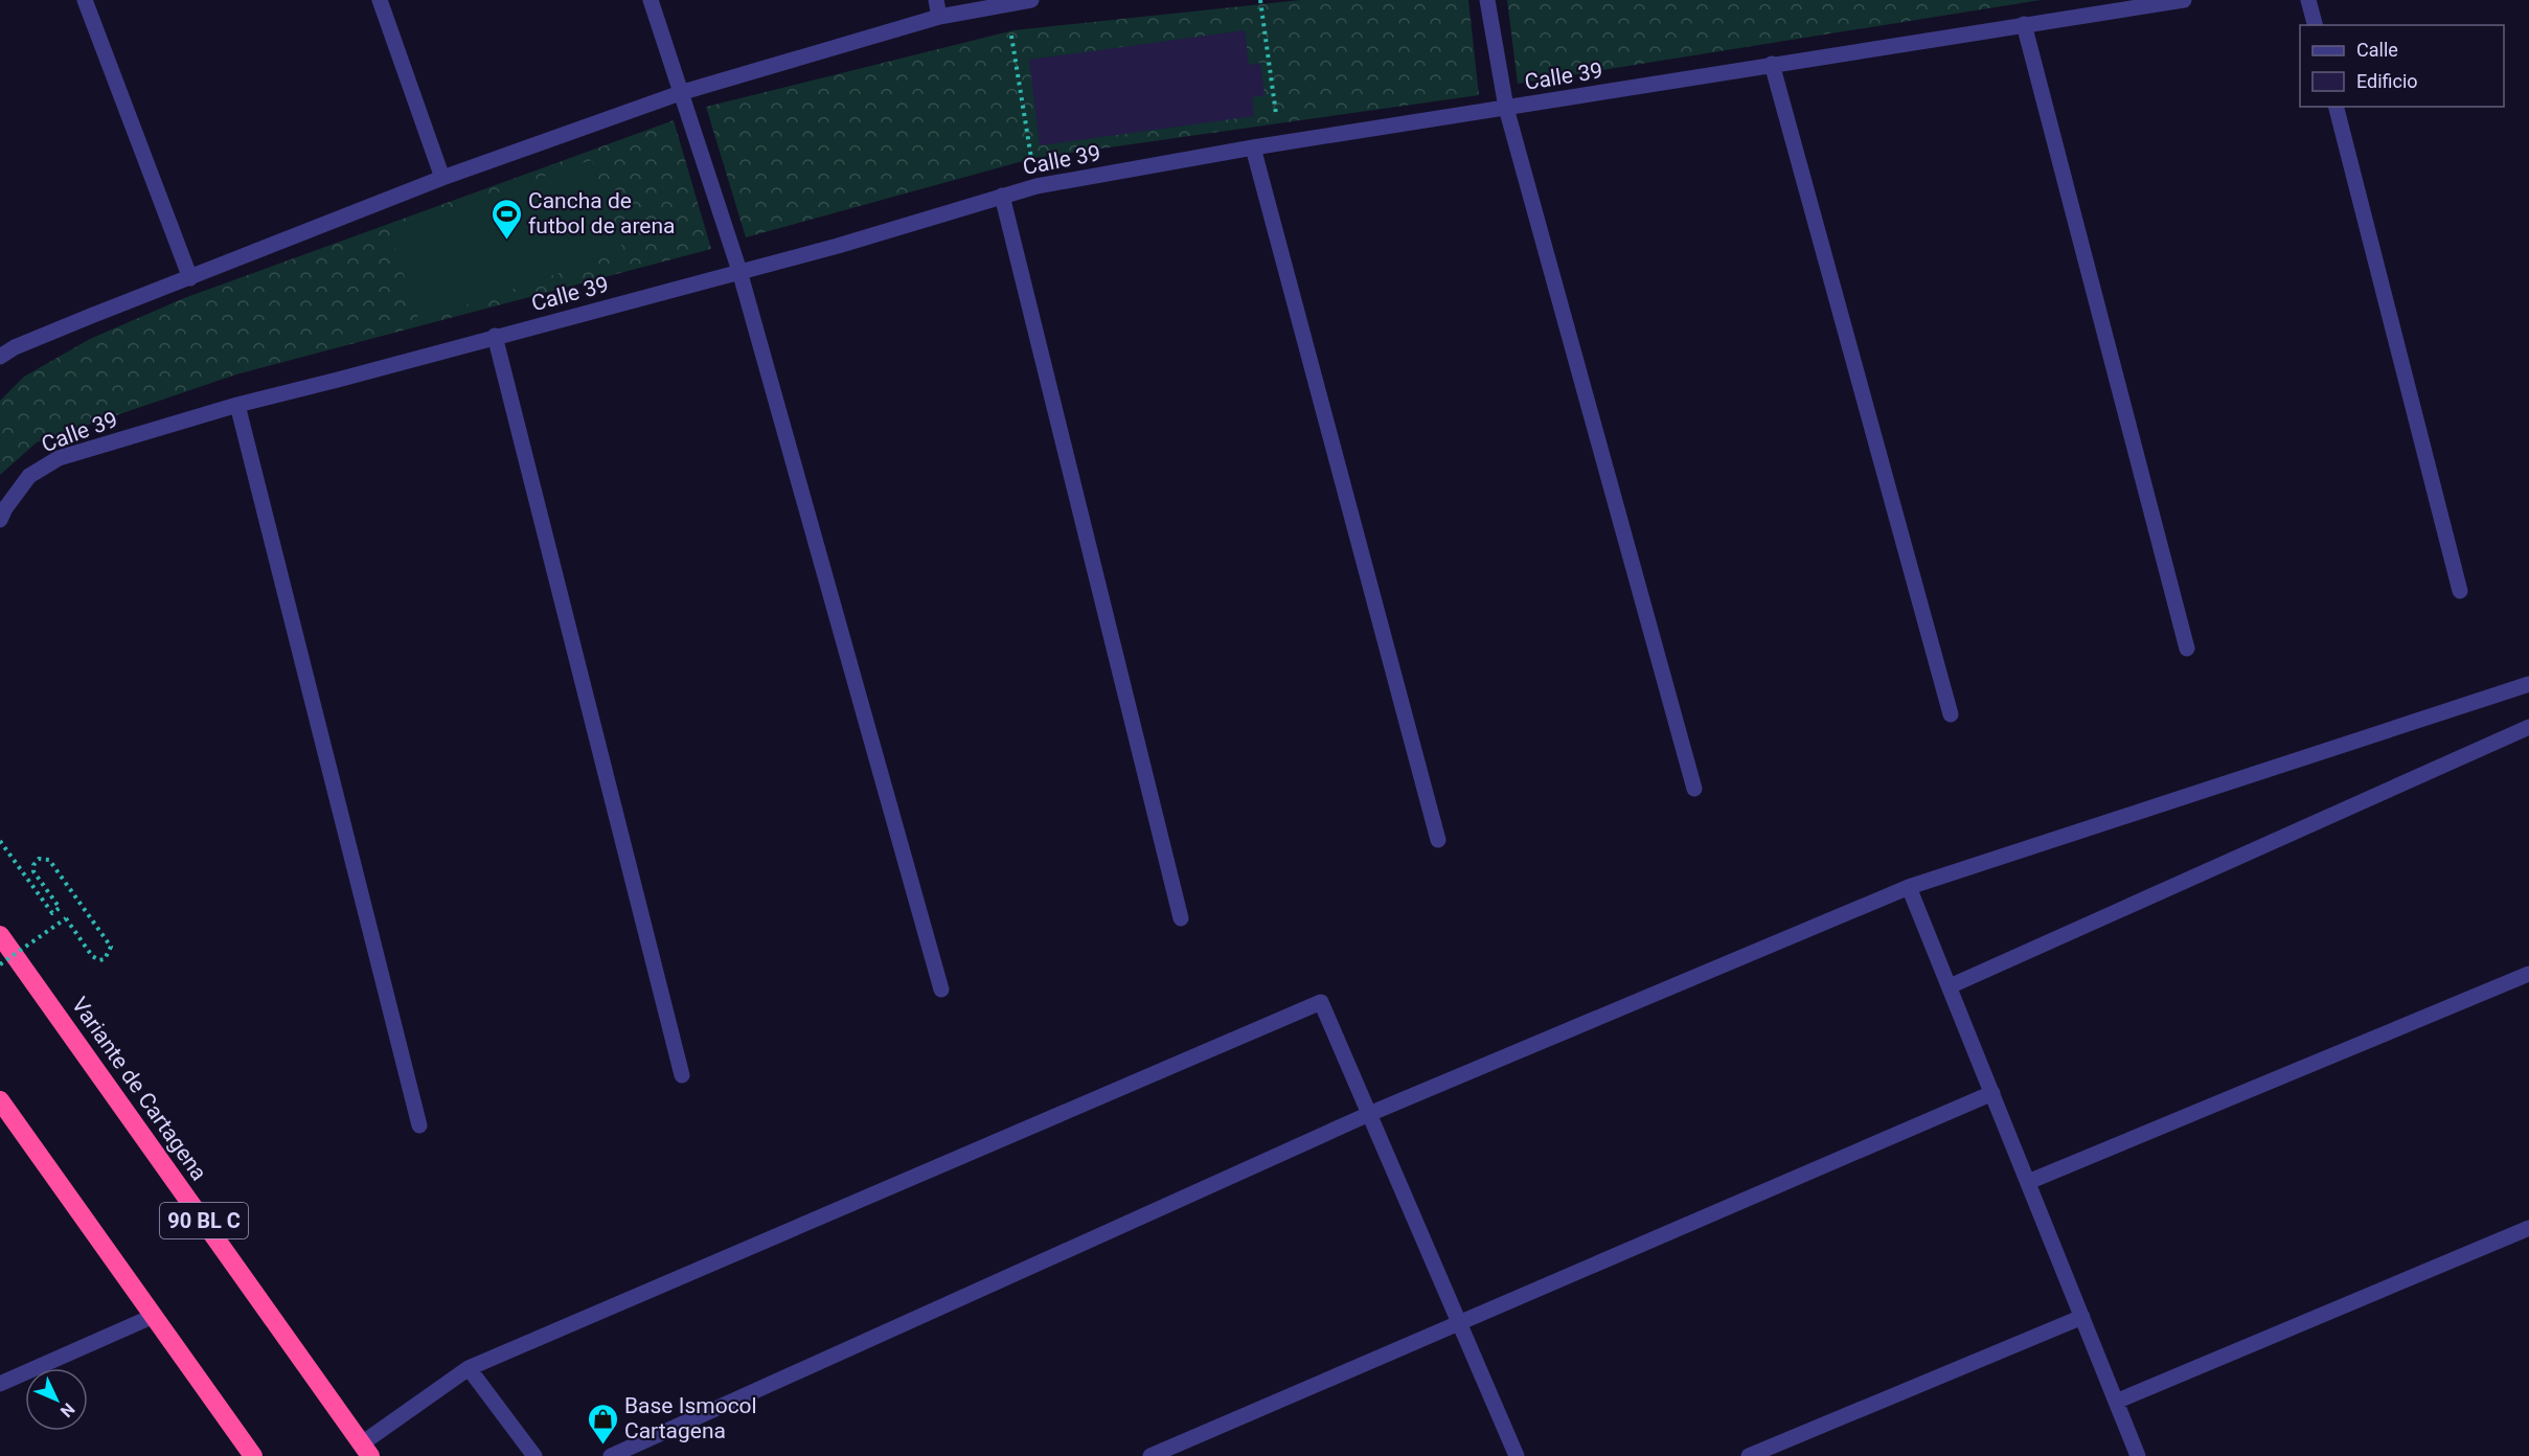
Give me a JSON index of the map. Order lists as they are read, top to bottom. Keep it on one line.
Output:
{"streets":{"highway":["Variante de Cartagena","90 BL C"],"street":["Calle 39"]},"places":{"sports":["Cancha de futbol de arena"],"shop":["Base Ismocol Cartagena"]},"legend":["Calle","Edificio"],"north":"bottom right"}
